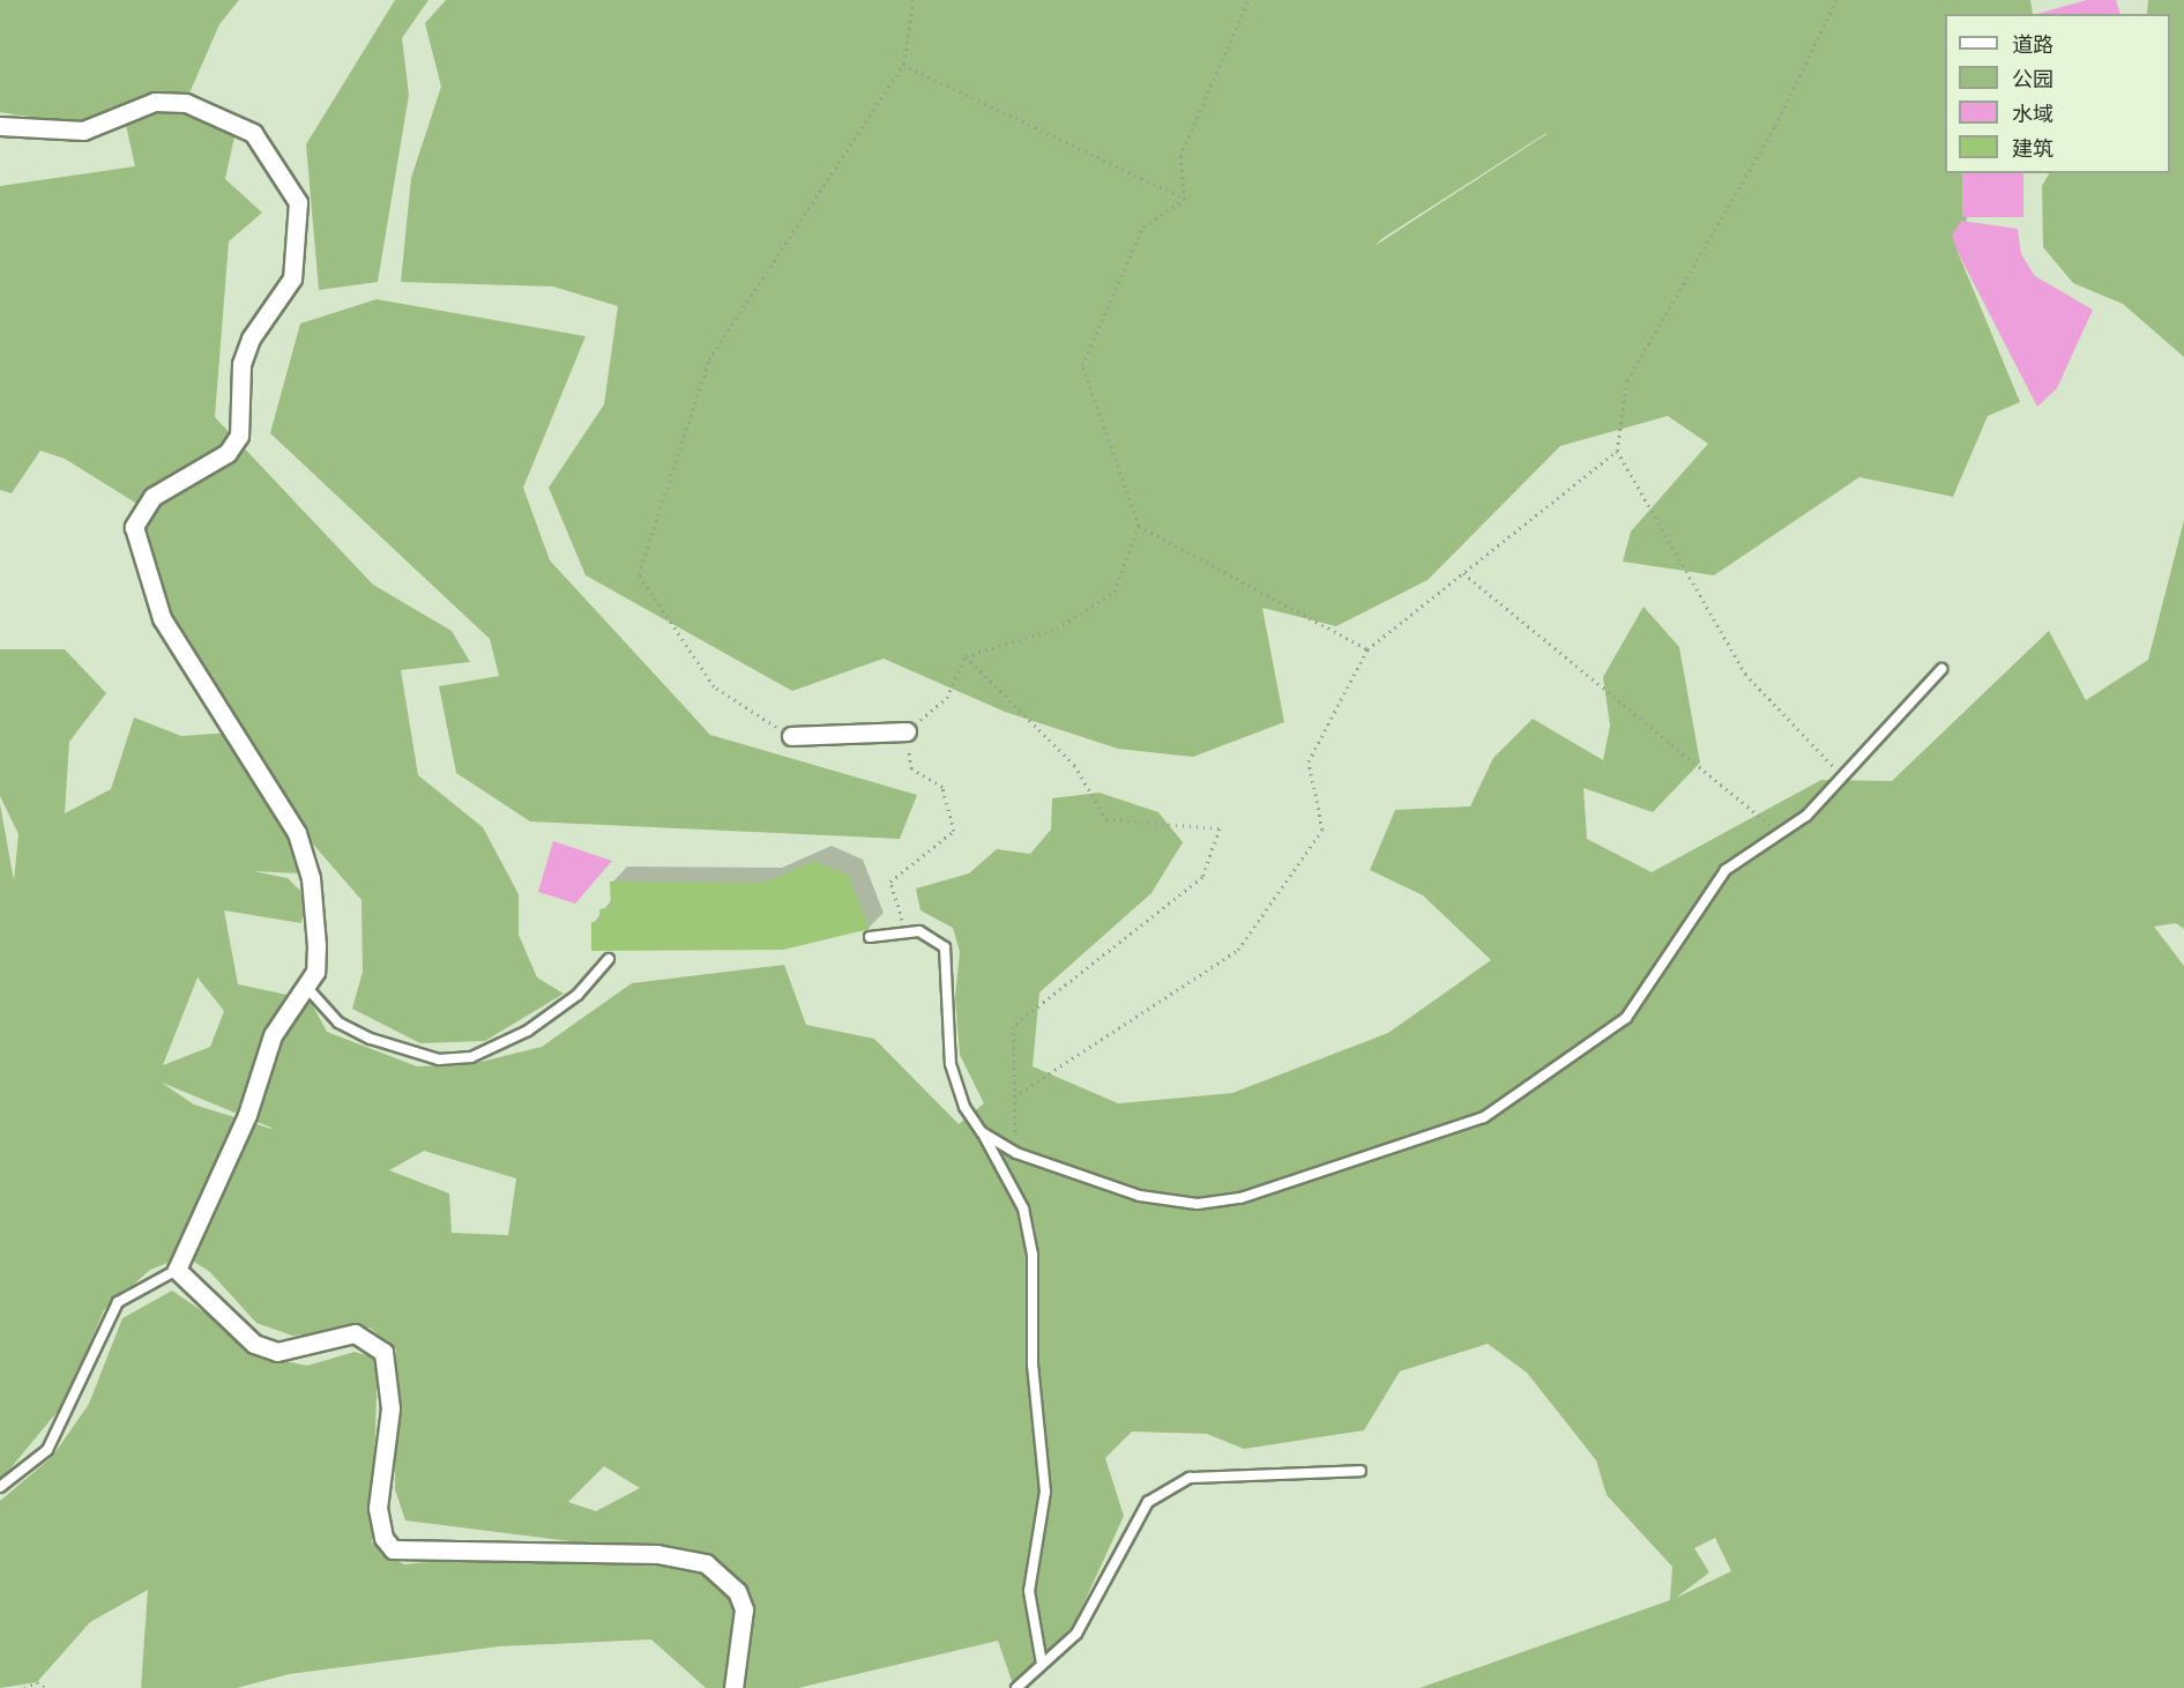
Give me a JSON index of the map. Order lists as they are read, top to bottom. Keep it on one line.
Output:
{"legend":["道路","公园","水域","建筑"]}
